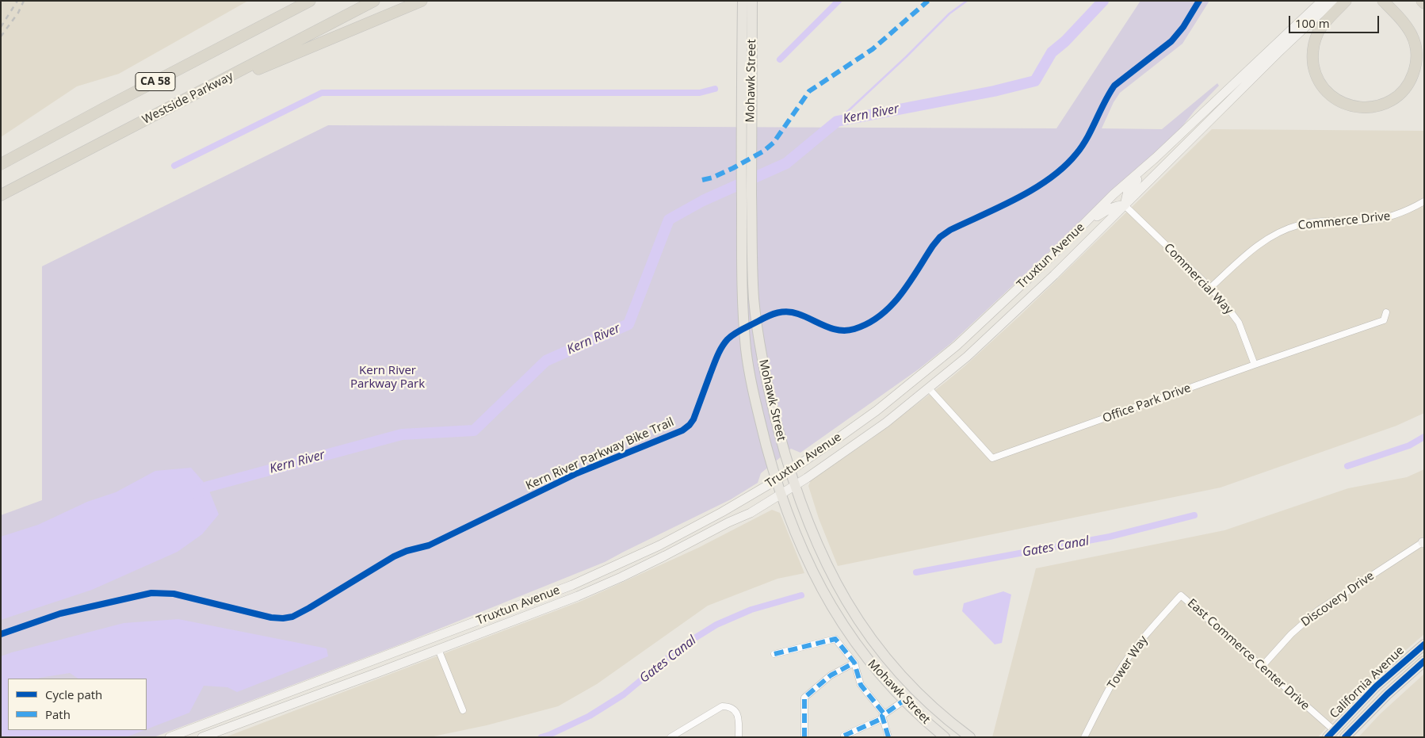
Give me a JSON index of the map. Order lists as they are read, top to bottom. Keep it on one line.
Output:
{"streets":{"highway":["CA 58","Westside Parkway"],"main road":["Mohawk Street","Truxtun Avenue","California Avenue"],"street":["Commerce Drive","Commercial Way","Office Park Drive","Discovery Drive","East Commerce Center Drive","Tower Way"],"cycle path":["Kern River Parkway Bike Trail"]},"crossings":[["Mohawk Street","Truxtun Avenue"],["Commerce Drive","Commercial Way"],["Truxtun Avenue","Commercial Way"],["Truxtun Avenue","Office Park Drive"],["Commercial Way","Office Park Drive"],["Discovery Drive","East Commerce Center Drive"],["East Commerce Center Drive","Tower Way"],["East Commerce Center Drive","California Avenue"]],"water":["Kern River","Gates Canal"],"parks":["Kern River Parkway Park"],"legend":["Cycle path","Path"],"scale_bar":"100 m"}
